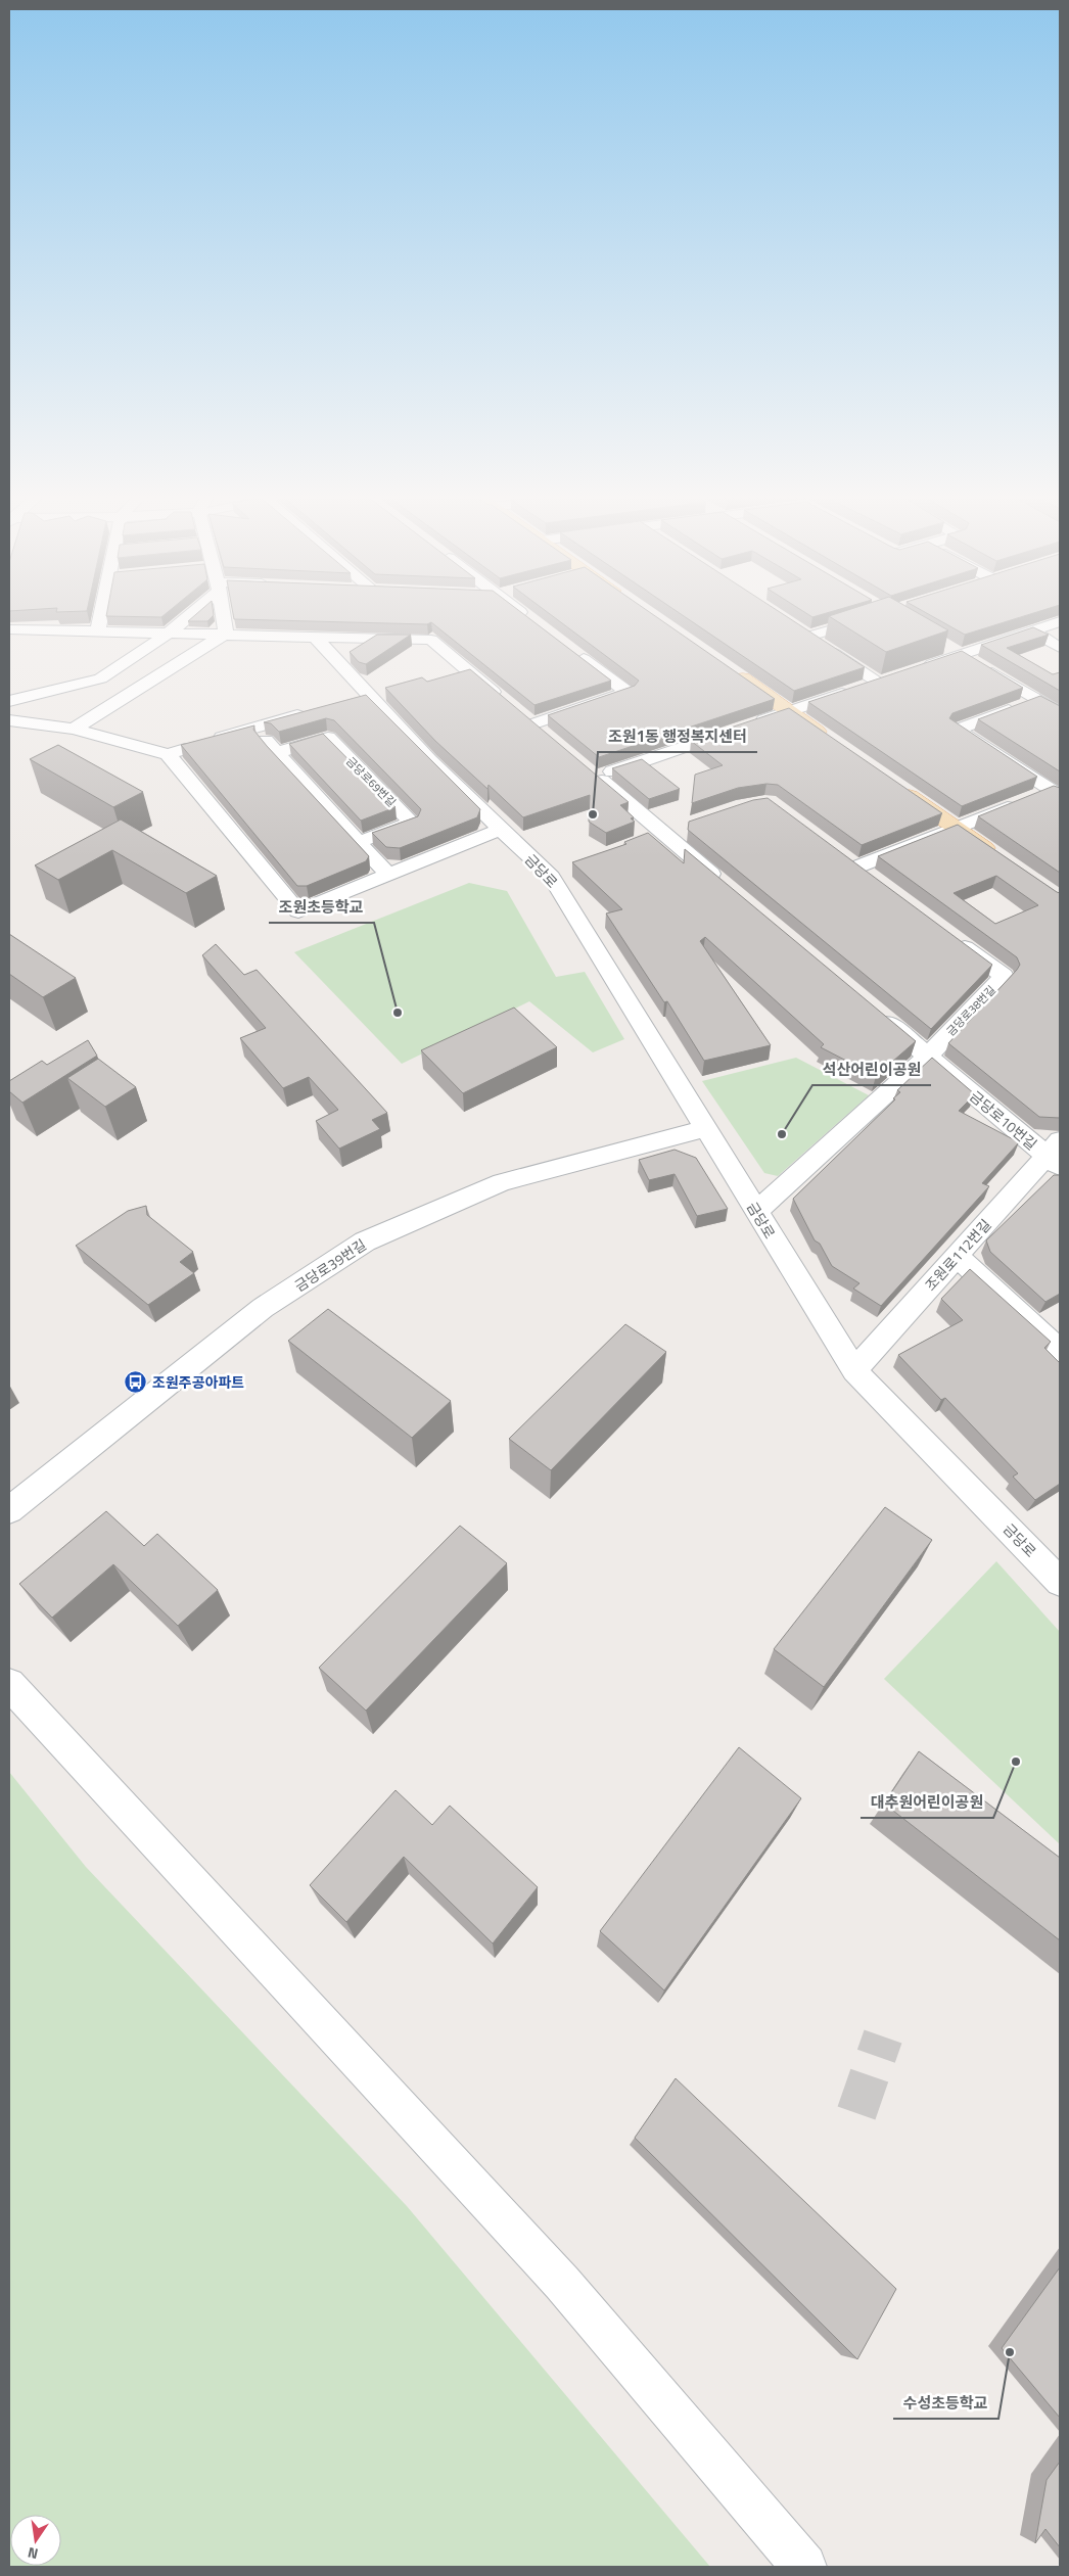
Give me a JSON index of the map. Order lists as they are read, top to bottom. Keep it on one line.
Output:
{"streets":{"street":["금당로69번길","금당로","금당로38번길","금당로10번길","조원로112번길","금당로39번길"]},"crossings":[["금당로","금당로38번길"],["금당로","조원로112번길"],["금당로","금당로39번길"],["금당로38번길","금당로10번길"],["금당로10번길","조원로112번길"]],"places":{"other":["조원1동 행정복지센터","조원초등학교","석산어린이공원","대추원어린이공원","수성초등학교"],"bus stop":["조원주공아파트"]},"north":"bottom"}
